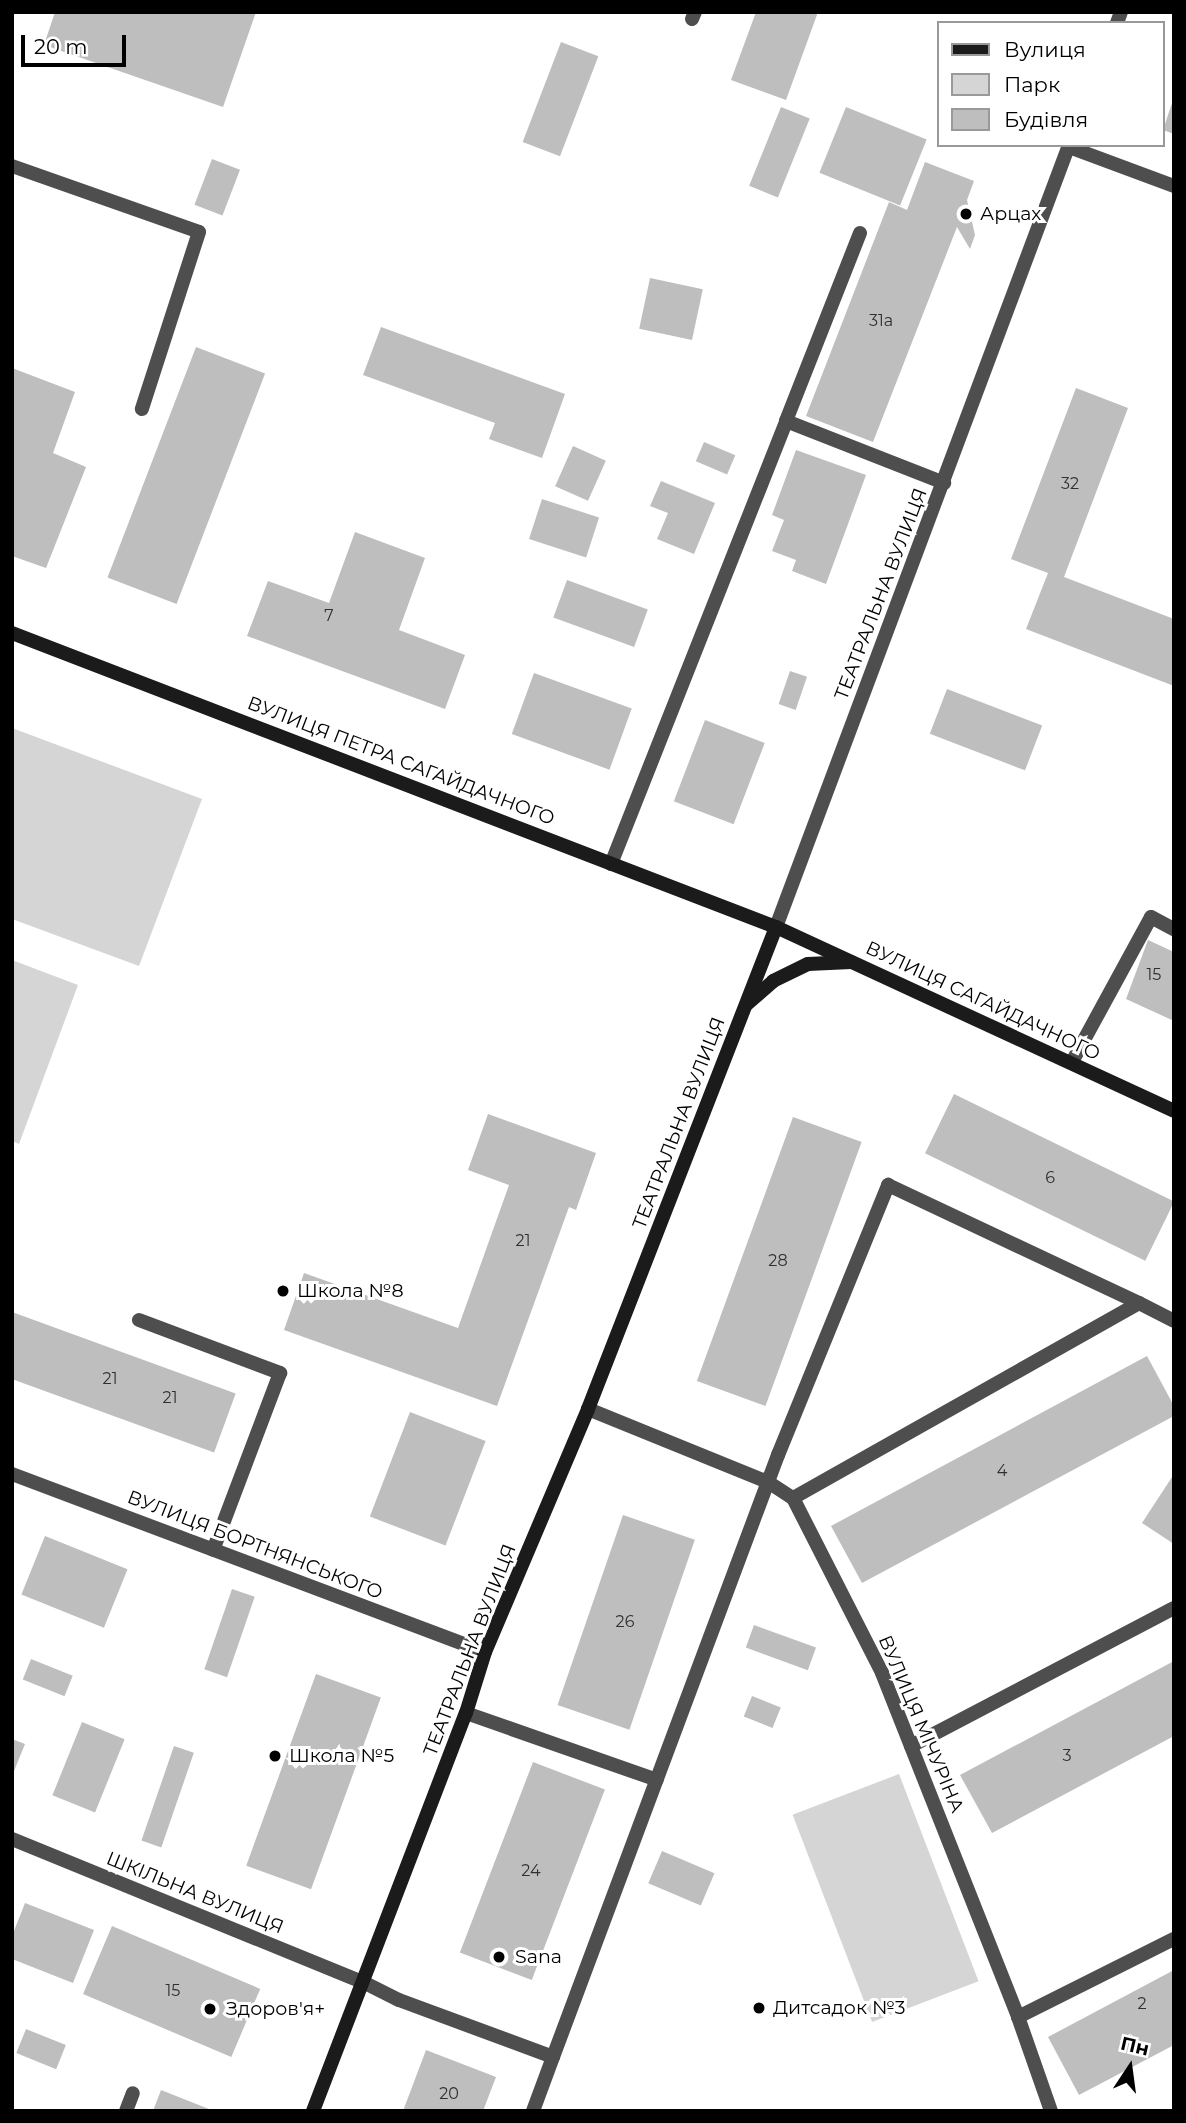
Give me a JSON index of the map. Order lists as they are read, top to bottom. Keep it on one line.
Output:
{"streets":{"street":["ТЕАТРАЛЬНА ВУЛИЦЯ","ВУЛИЦЯ ПЕТРА САГАЙДАЧНОГО","ВУЛИЦЯ САГАЙДАЧНОГО","ВУЛИЦЯ БОРТНЯНСЬКОГО","ВУЛИЦЯ МІЧУРІНА","ШКІЛЬНА ВУЛИЦЯ"]},"crossings":[["ТЕАТРАЛЬНА ВУЛИЦЯ","ВУЛИЦЯ ПЕТРА САГАЙДАЧНОГО"],["ТЕАТРАЛЬНА ВУЛИЦЯ","ВУЛИЦЯ САГАЙДАЧНОГО"],["ТЕАТРАЛЬНА ВУЛИЦЯ","ВУЛИЦЯ БОРТНЯНСЬКОГО"],["ТЕАТРАЛЬНА ВУЛИЦЯ","ШКІЛЬНА ВУЛИЦЯ"],["ВУЛИЦЯ ПЕТРА САГАЙДАЧНОГО","ВУЛИЦЯ САГАЙДАЧНОГО"]],"places":["Арцах","Школа №8","Школа №5","Sana","Дитсадок №3","Здоров'я+"],"house_numbers":["31а","32","7","15","6","21","28","21","21","4","26","3","24","15","2","20"],"legend":["Вулиця","Парк","Будівля"],"scale_bar":"20 m","north":"top"}
